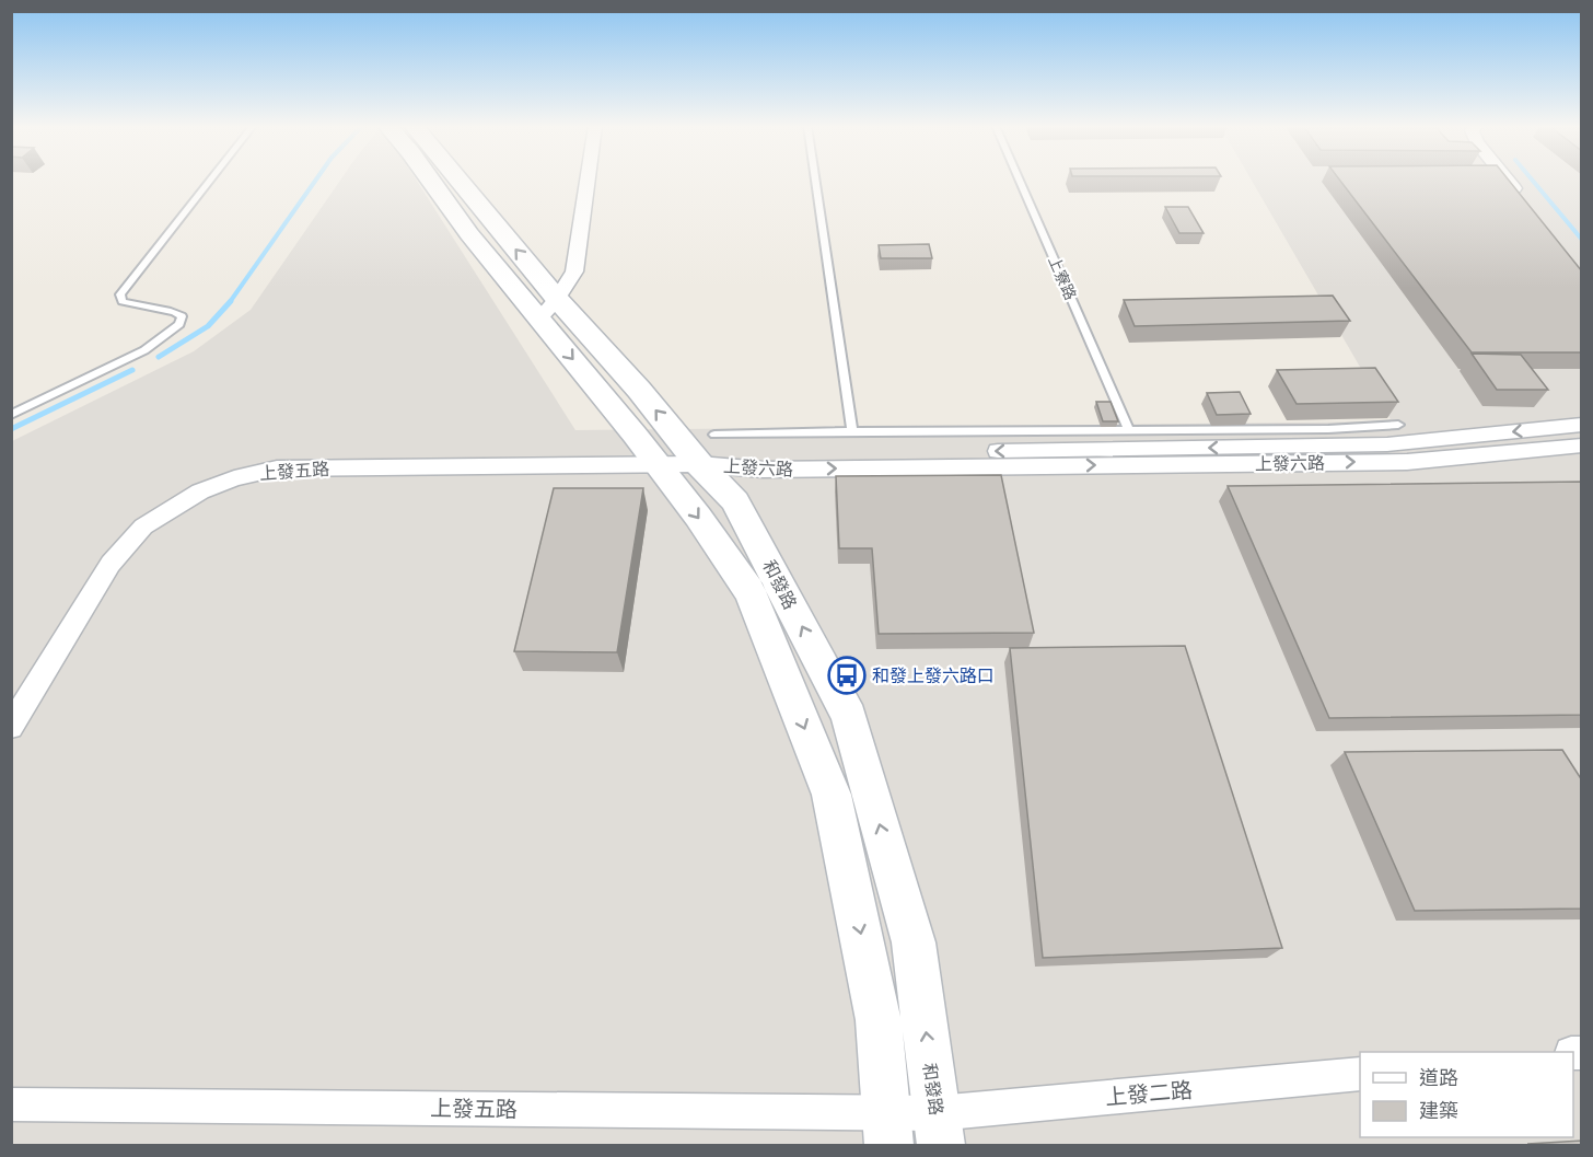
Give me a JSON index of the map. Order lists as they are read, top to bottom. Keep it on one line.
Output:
{"streets":{"street":["上發六路","上發五路","和發路","上發二路"],"lane":["上寮路"]},"crossings":[["上發六路","上發五路"],["上發六路","和發路"],["上發五路","和發路"],["上發五路","上發二路"],["和發路","上發二路"]],"places":{"bus stop":["和發上發六路口"]},"legend":["道路","建築"]}
